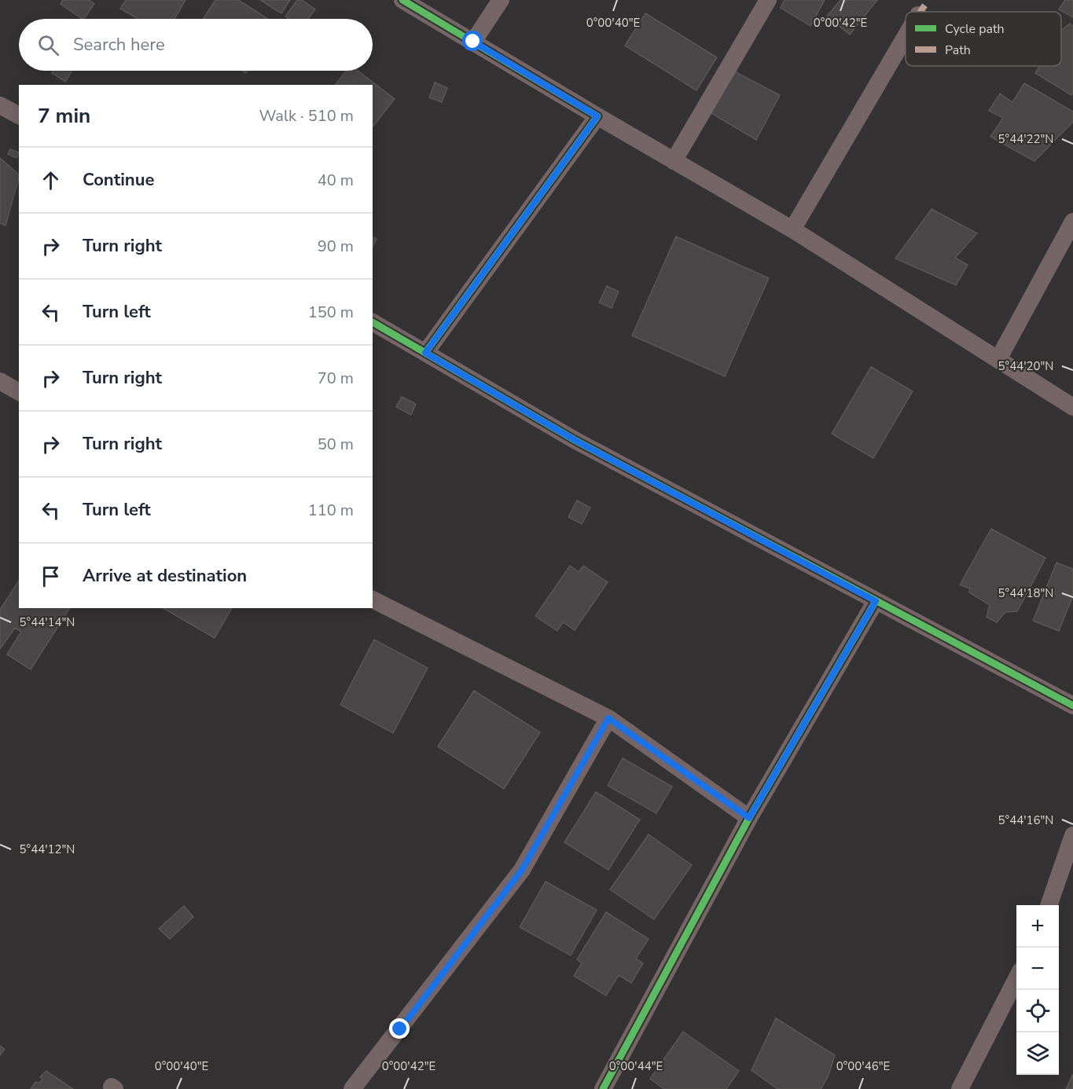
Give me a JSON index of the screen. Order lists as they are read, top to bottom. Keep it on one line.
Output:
{"legend":["Cycle path","Path"],"page":{"search":"Search here","heading":["7 min","Walk · 510 m"],"list":[["Continue","40 m"],["Turn right","90 m"],["Turn left","150 m"],["Turn right","70 m"],["Turn right","50 m"],["Turn left","110 m"],"Arrive at destination"],"map_buttons":["+","−"]},"coordinates":["0°00'40\"E","0°00'42\"E","5°44'22\"N","5°44'20\"N","5°44'18\"N","5°44'14\"N","5°44'16\"N","5°44'12\"N","0°00'44\"E","0°00'46\"E"]}
